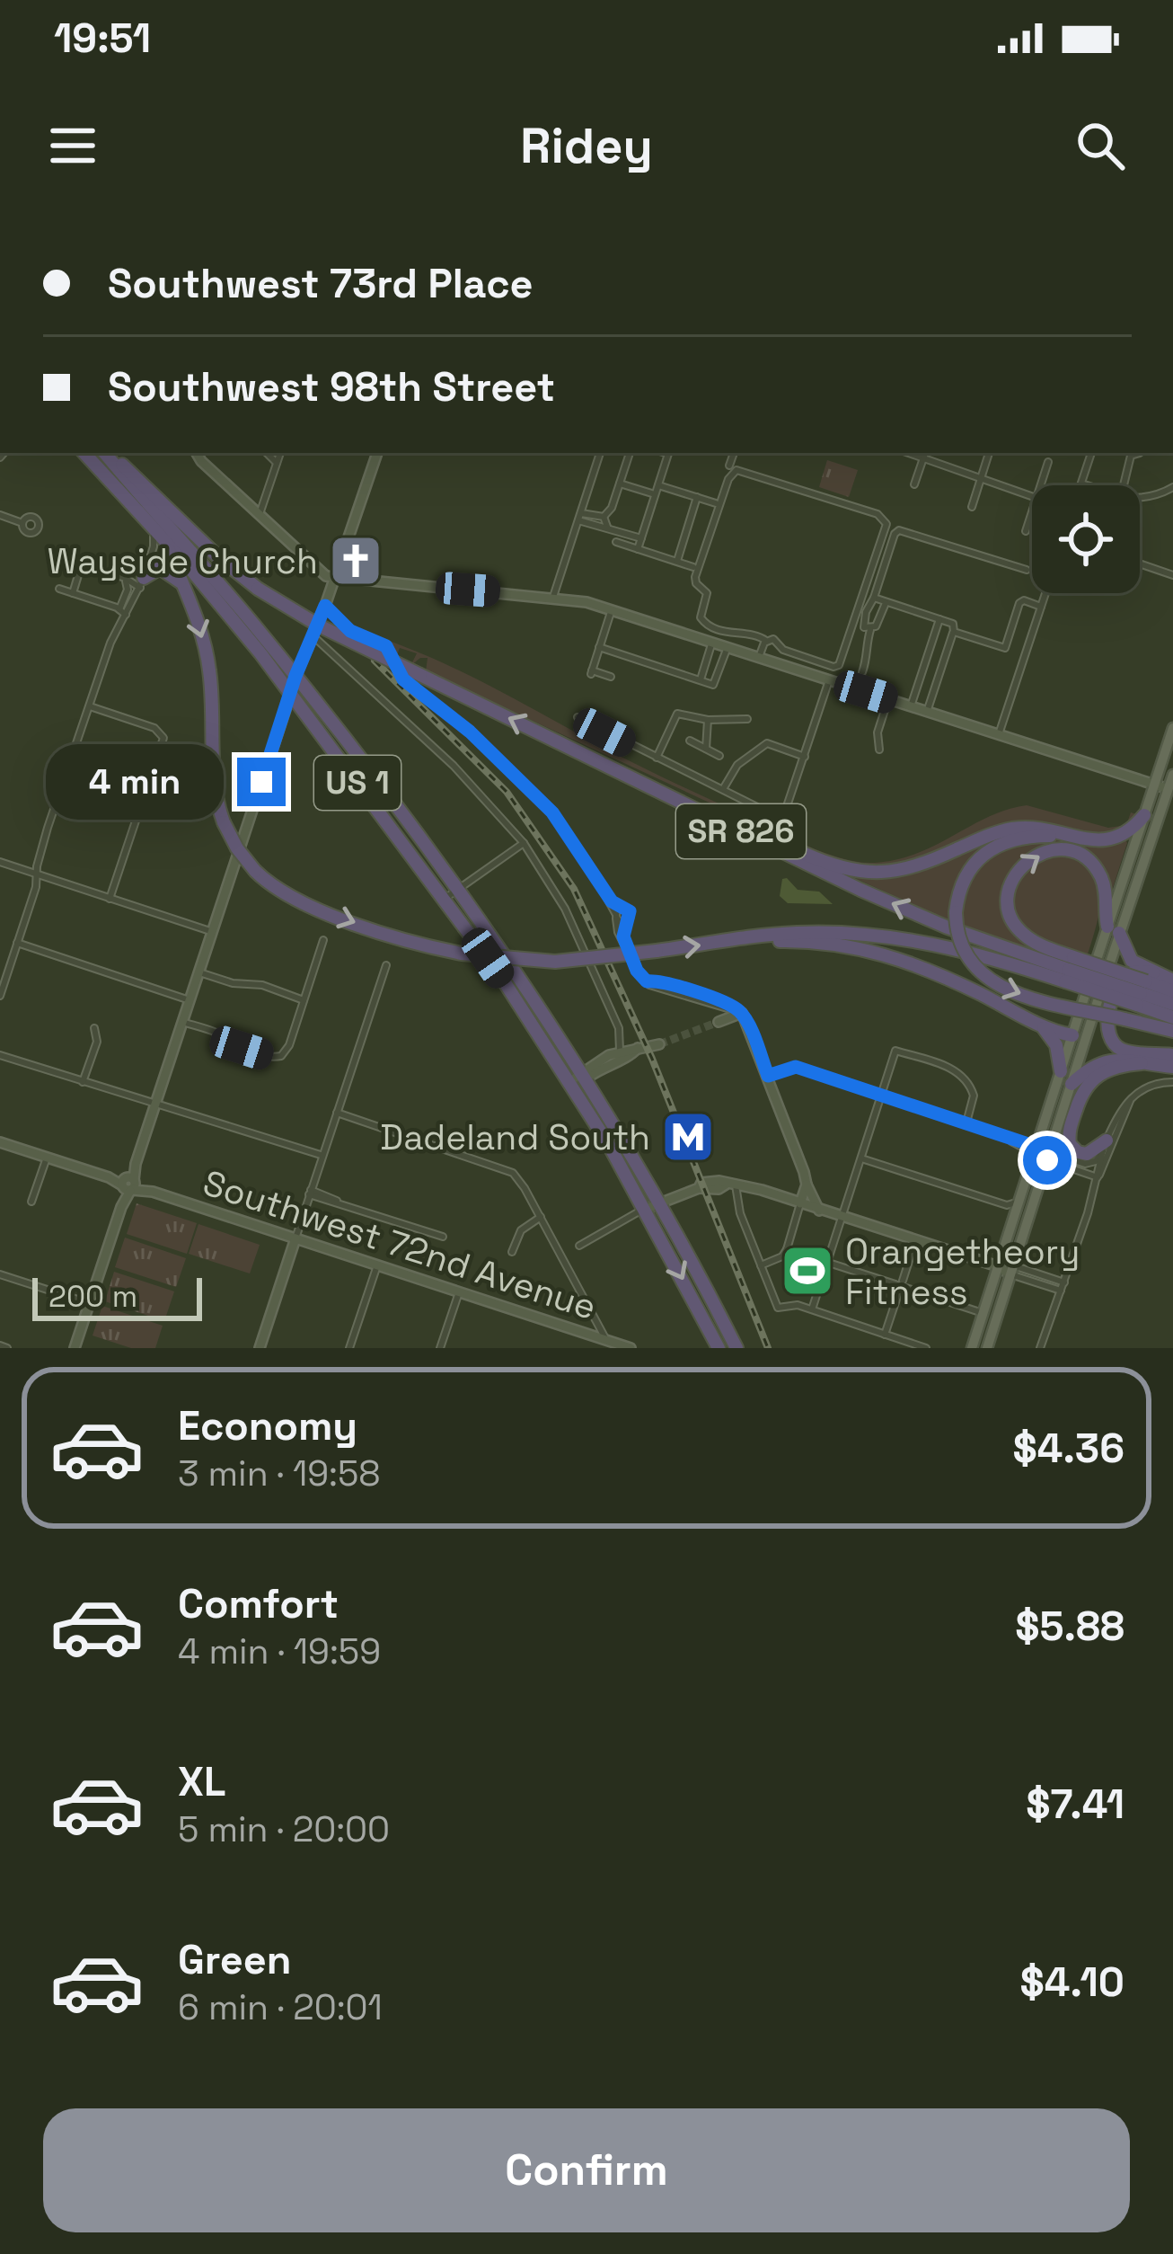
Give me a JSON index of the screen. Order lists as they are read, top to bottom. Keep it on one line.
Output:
{"streets":{"highway":["US 1","SR 826"],"street":["Southwest 72nd Avenue"]},"crossings":[["US 1","SR 826"]],"places":{"church":["Wayside Church"],"metro station":["Dadeland South"],"sports":["Orangetheory Fitness"]},"scale_bar":"200 m","page":{"status":"19:51","header":"Ridey","banner":["Southwest 73rd Place","Southwest 98th Street"],"bubble":"4 min","scale":"200 m","list":[{"name":"Economy","note":"3 min · 19:58","value":"$4.36"},{"name":"Comfort","note":"4 min · 19:59","value":"$5.88"},{"name":"XL","note":"5 min · 20:00","value":"$7.41"},{"name":"Green","note":"6 min · 20:01","value":"$4.10"}],"buttons":"Confirm"}}
